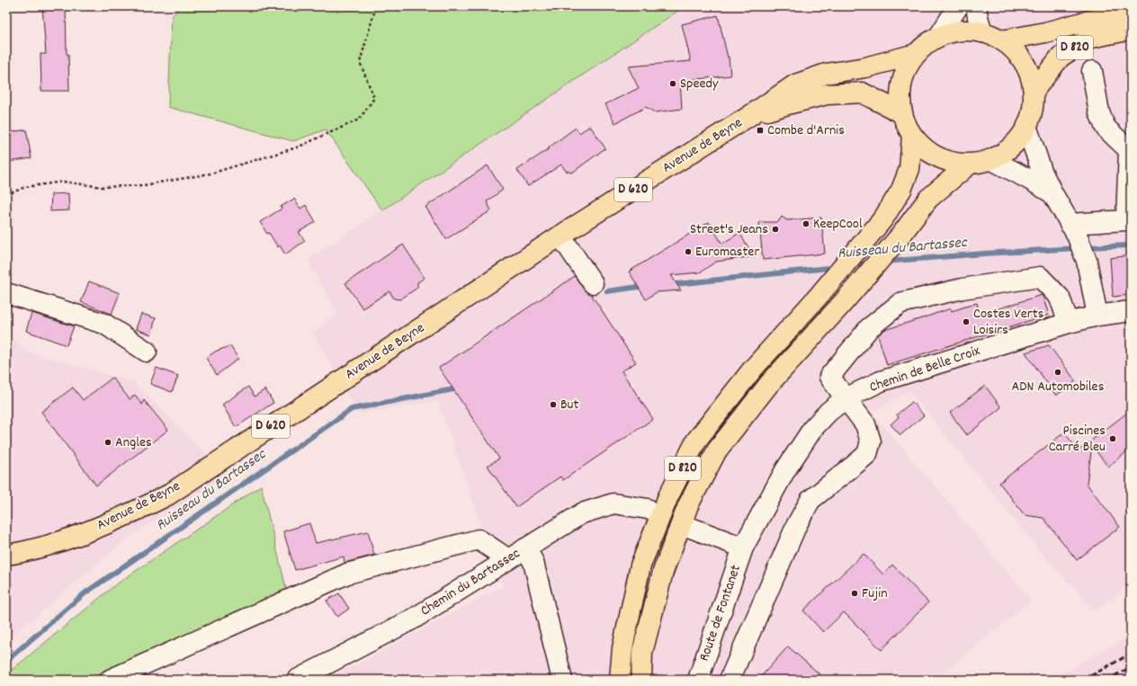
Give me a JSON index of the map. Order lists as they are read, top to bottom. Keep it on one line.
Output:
{"streets":{"main road":["D 820","Avenue de Beyne","D 620"],"street":["Chemin de Belle Croix","Chemin du Bartassec","Route de Fontanet"]},"crossings":[["Chemin de Belle Croix","Route de Fontanet"]],"water":["Ruisseau du Bartassec"],"places":{"other":["Speedy","KeepCool","Street's Jeans","Euromaster","Costes Verts Loisirs","ADN Automobiles","But","Piscines Carré Bleu","Angles","Fujin"],"transit":["Combe d'Arnis"]}}
